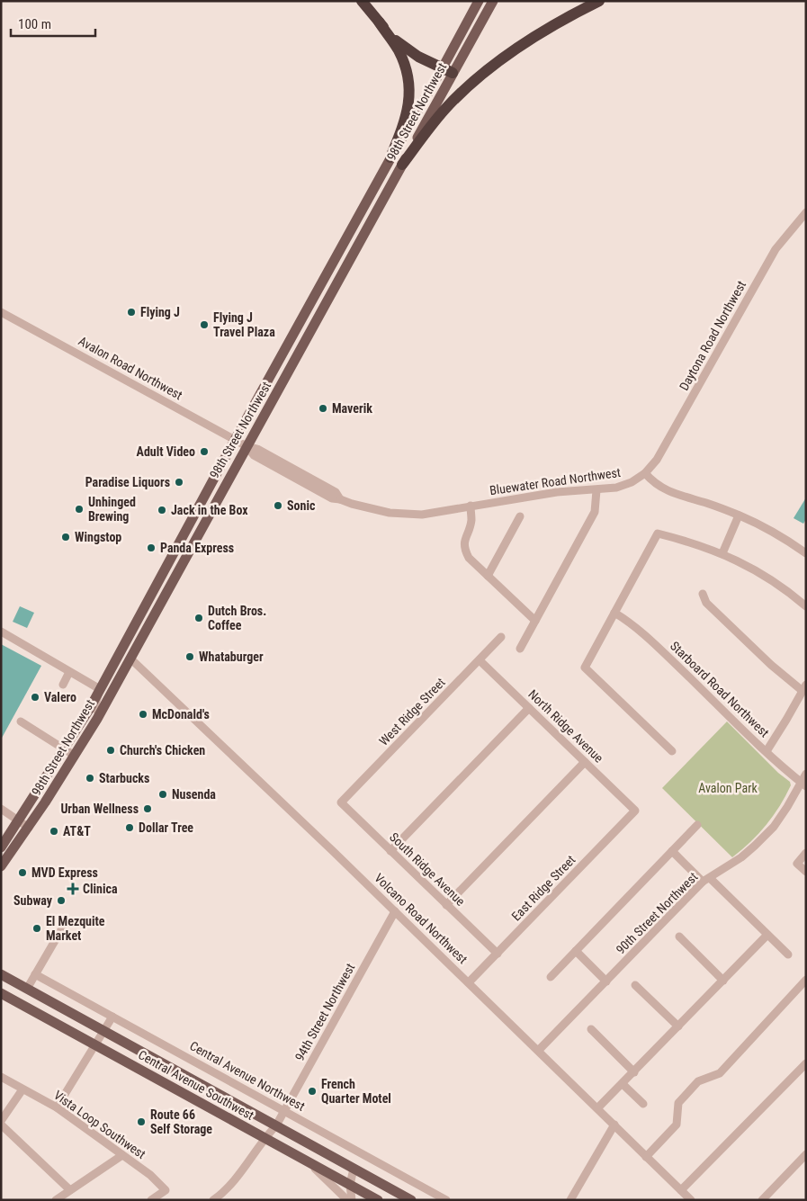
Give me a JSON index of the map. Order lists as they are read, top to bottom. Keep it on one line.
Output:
{"streets":{"main road":["98th Street Northwest","Central Avenue Southwest"],"street":["Daytona Road Northwest","Avalon Road Northwest","Bluewater Road Northwest","Starboard Road Northwest","West Ridge Street","North Ridge Avenue","South Ridge Avenue","East Ridge Street","90th Street Northwest","Volcano Road Northwest","94th Street Northwest","Central Avenue Northwest","Vista Loop Southwest"]},"crossings":[["98th Street Northwest","Avalon Road Northwest"],["98th Street Northwest","Bluewater Road Northwest"],["98th Street Northwest","Volcano Road Northwest"],["Daytona Road Northwest","Bluewater Road Northwest"],["Avalon Road Northwest","Bluewater Road Northwest"],["Starboard Road Northwest","90th Street Northwest"],["West Ridge Street","North Ridge Avenue"],["West Ridge Street","South Ridge Avenue"],["North Ridge Avenue","East Ridge Street"],["South Ridge Avenue","East Ridge Street"],["East Ridge Street","Volcano Road Northwest"],["90th Street Northwest","Volcano Road Northwest"],["Volcano Road Northwest","94th Street Northwest"],["94th Street Northwest","Central Avenue Northwest"],["94th Street Northwest","Central Avenue Southwest"]],"parks":["Avalon Park"],"places":{"other":["Flying J","Flying J Travel Plaza","Maverik","Adult Video","Paradise Liquors","Sonic","Unhinged Brewing","Jack in the Box","Wingstop","Panda Express","Dutch Bros. Coffee","Whataburger","Valero","McDonald's","Church's Chicken","Starbucks","Nusenda","Urban Wellness","Dollar Tree","AT&T","MVD Express","Subway","El Mezquite Market","French Quarter Motel","Route 66 Self Storage"],"health":["Clinica"]},"scale_bar":"100 m"}
